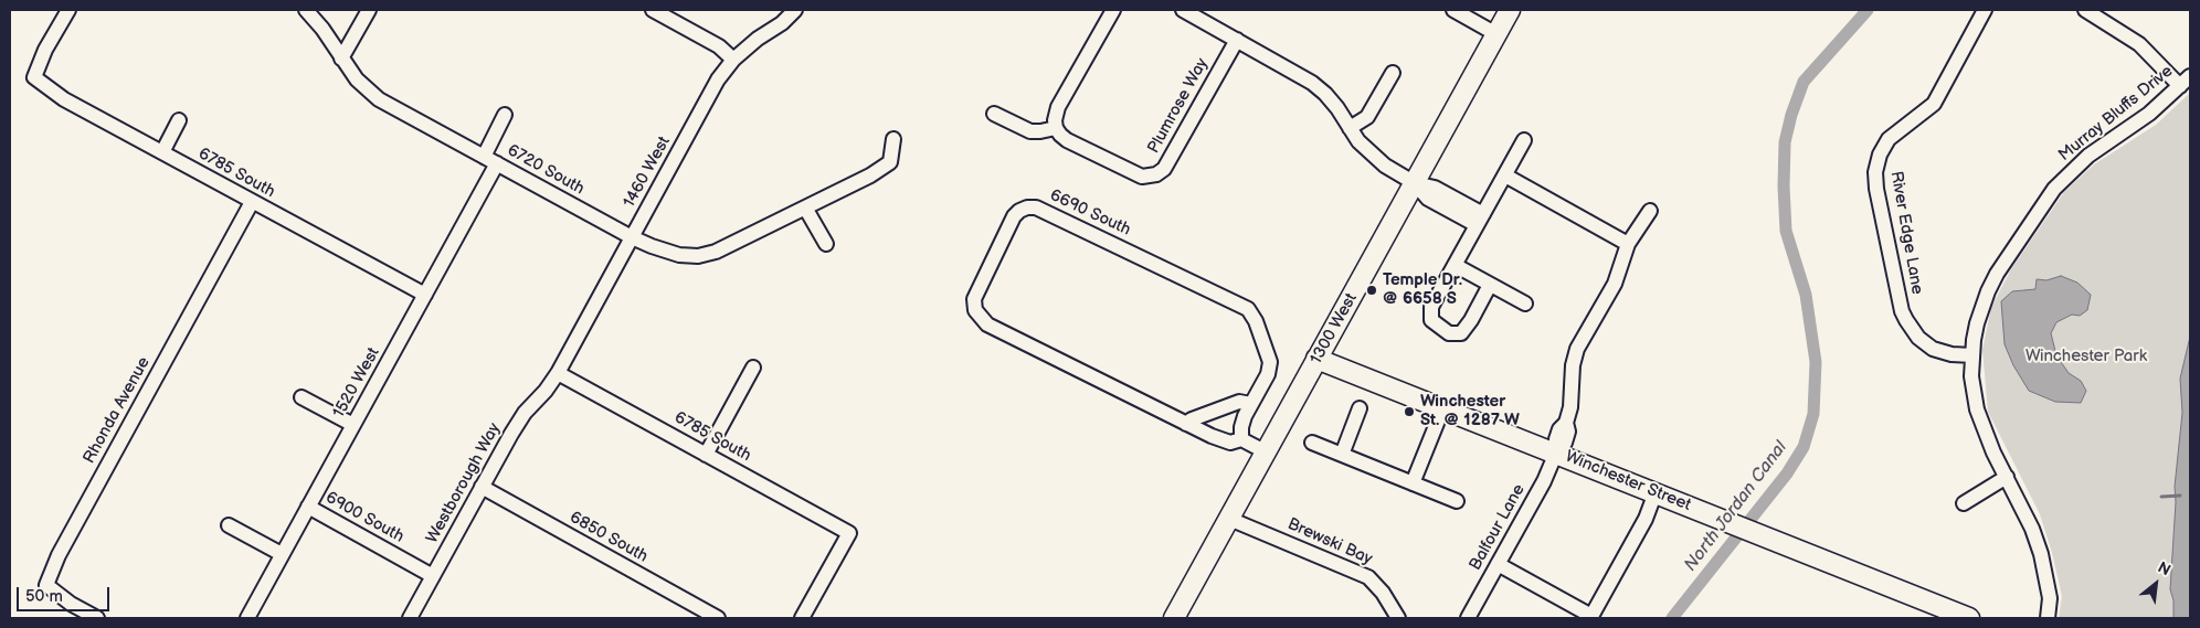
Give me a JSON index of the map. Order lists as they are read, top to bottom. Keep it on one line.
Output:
{"streets":{"main road":["1300 West","Winchester Street"],"street":["Plumrose Way","Murray Bluffs Drive","6720 South","1460 West","6785 South","6690 South","River Edge Lane","1520 West","Rhonda Avenue","Westborough Way","6900 South","Balfour Lane","6850 South","Brewski Bay"]},"crossings":[["Murray Bluffs Drive","River Edge Lane"],["6720 South","1460 West"],["6720 South","1520 West"],["1460 West","6785 South"],["1460 West","Westborough Way"],["6785 South","1520 West"],["6785 South","Rhonda Avenue"],["6785 South","Westborough Way"],["6690 South","1300 West"],["1300 West","Winchester Street"],["1300 West","Brewski Bay"],["1520 West","6900 South"],["Winchester Street","Balfour Lane"],["Westborough Way","6900 South"],["Westborough Way","6850 South"]],"water":["North Jordan Canal"],"parks":["Winchester Park"],"places":["Temple Dr. @ 6658 S","Winchester St. @ 1287 W"],"scale_bar":"50 m","north":"top right"}
